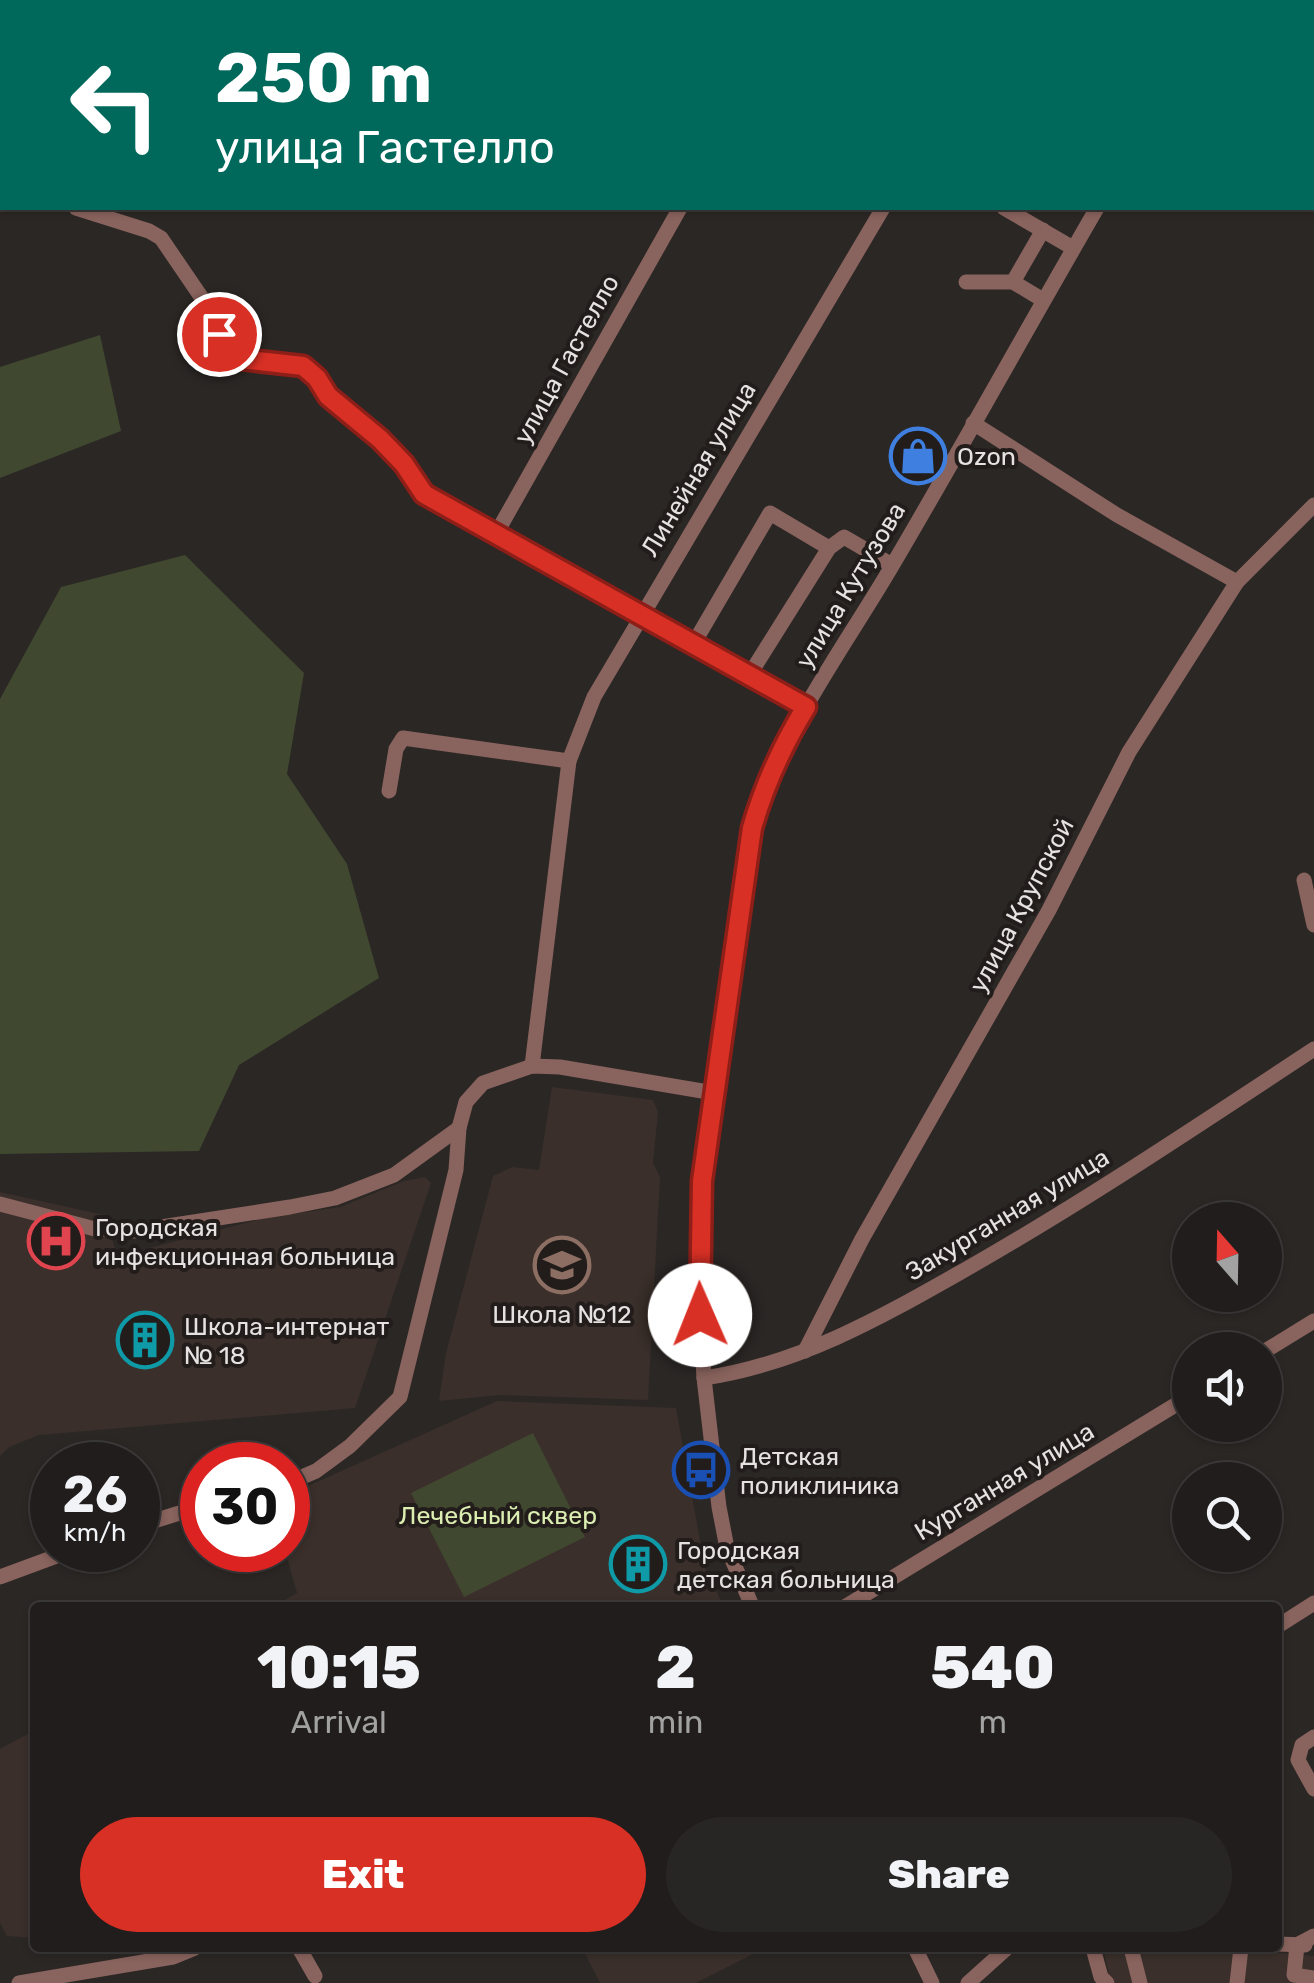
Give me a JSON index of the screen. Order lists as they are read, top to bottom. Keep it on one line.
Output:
{"streets":{"street":["улица Гастелло","Линейная улица","улица Кутузова","улица Крупской","Закурганная улица","Курганная улица"]},"crossings":[["улица Кутузова","Закурганная улица"],["улица Крупской","Закурганная улица"]],"parks":["Лечебный сквер"],"places":{"shop":["Ozon"],"hospital":["Городская инфекционная больница"],"school or university":["Школа №12"],"building":["Школа-интернат № 18","Городская детская больница"],"bus stop":["Детская поликлиника"]},"north":"top","page":{"turn":["250 m","улица Гастелло"],"speed":"26 km/h","limit":"30","eta":["10:15","Arrival","2","min","540","m"],"buttons":["Exit","Share"]}}
